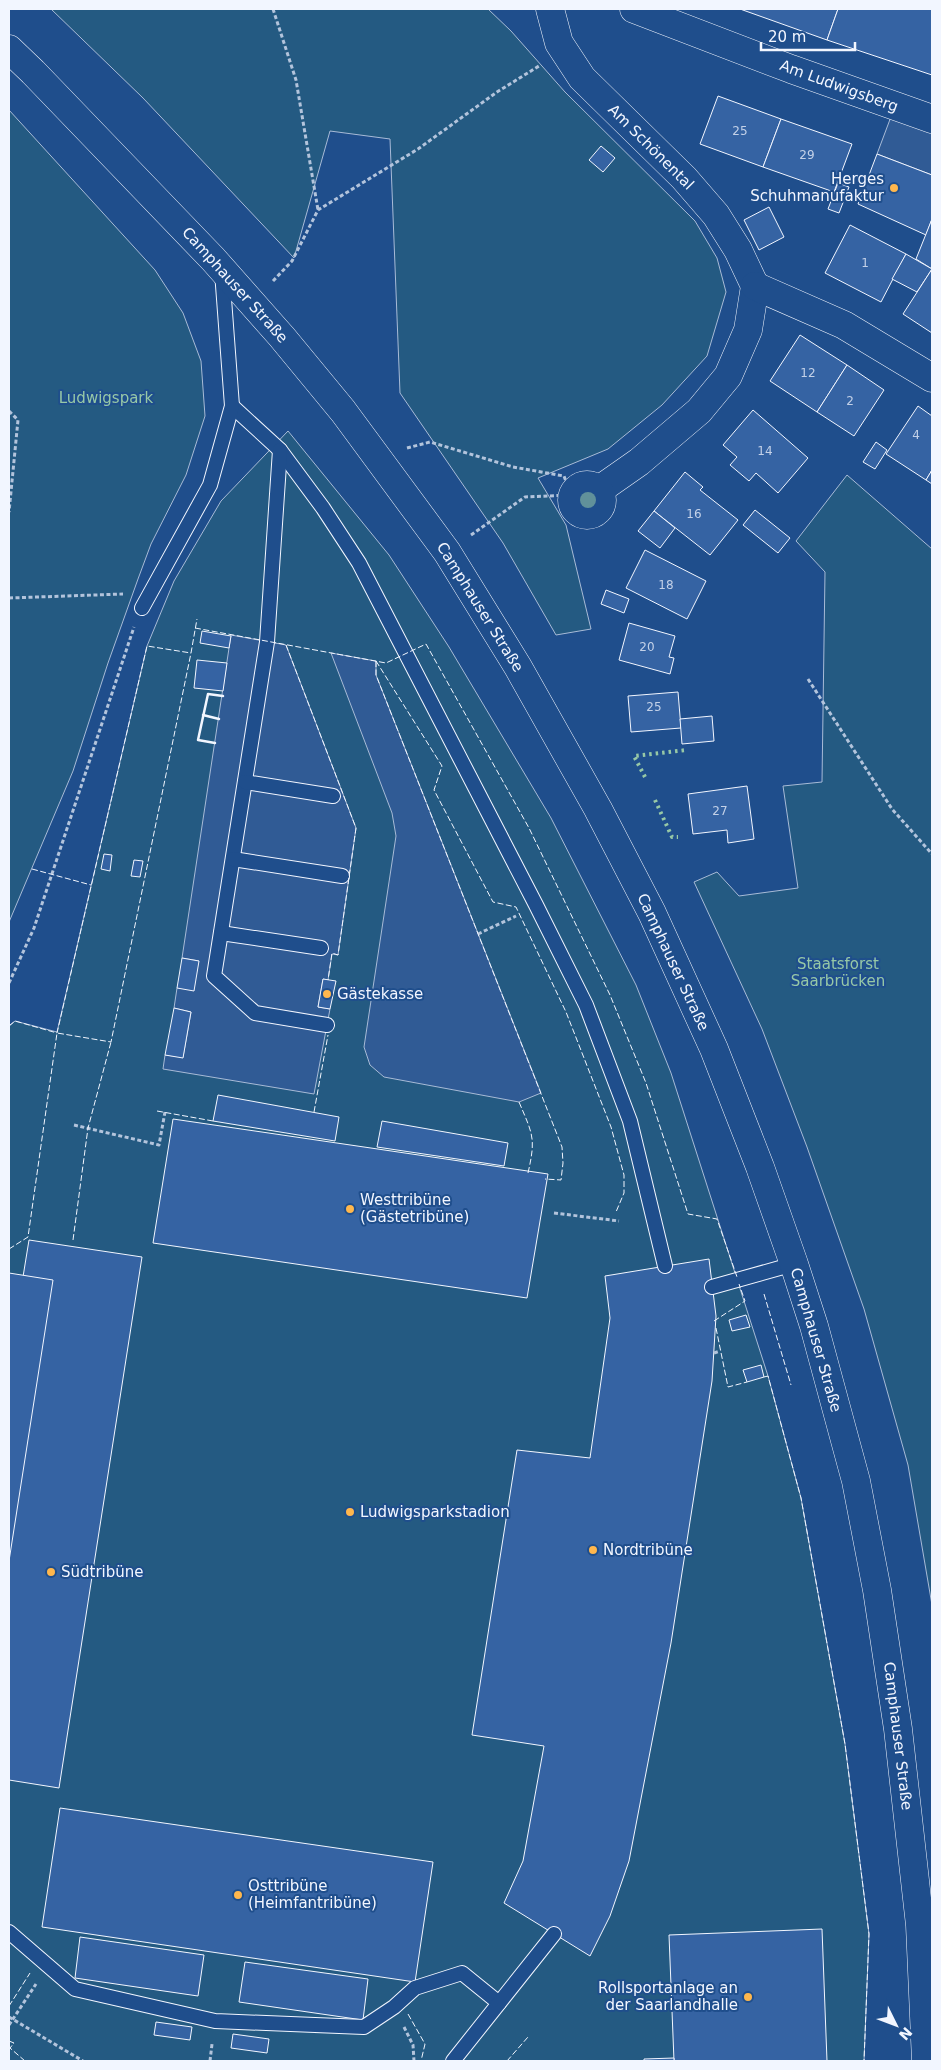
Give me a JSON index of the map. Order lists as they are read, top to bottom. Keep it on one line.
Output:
{"streets":{"main road":["Am Ludwigsberg","Am Schönental","Camphauser Straße"]},"parks":["Ludwigspark","Staatsforst Saarbrücken"],"places":["Herges Schuhmanufaktur","Gästekasse","Westtribüne (Gästetribüne)","Ludwigsparkstadion","Nordtribüne","Südtribüne","Osttribüne (Heimfantribüne)","Rollsportanlage an der Saarlandhalle"],"house_numbers":["25","29","1","12","2","4","14","16","18","20","25","27"],"scale_bar":"20 m","north":"bottom right"}
